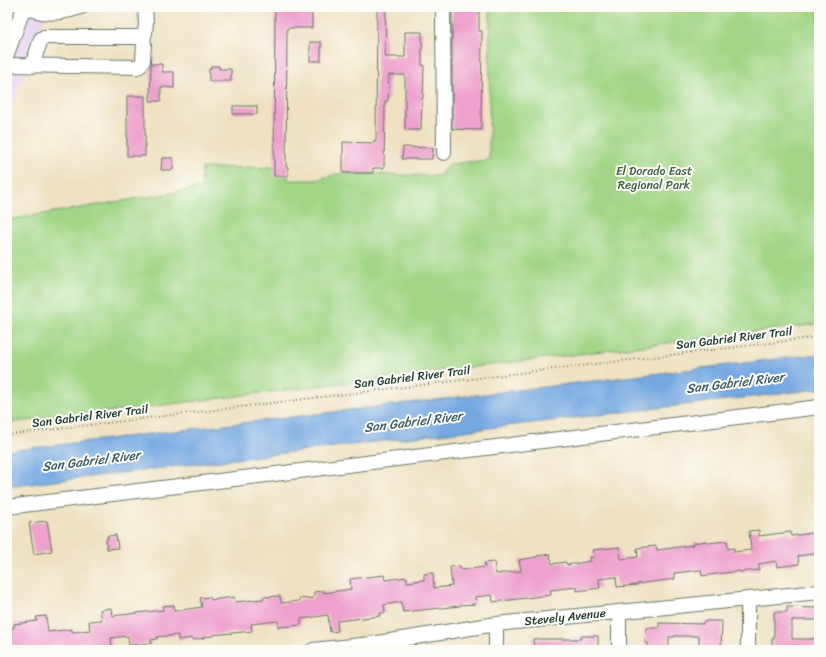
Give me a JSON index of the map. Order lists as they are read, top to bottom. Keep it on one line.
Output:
{"streets":{"street":["Stevely Avenue"],"path":["San Gabriel River Trail"]},"water":["San Gabriel River"],"parks":["El Dorado East Regional Park"]}
